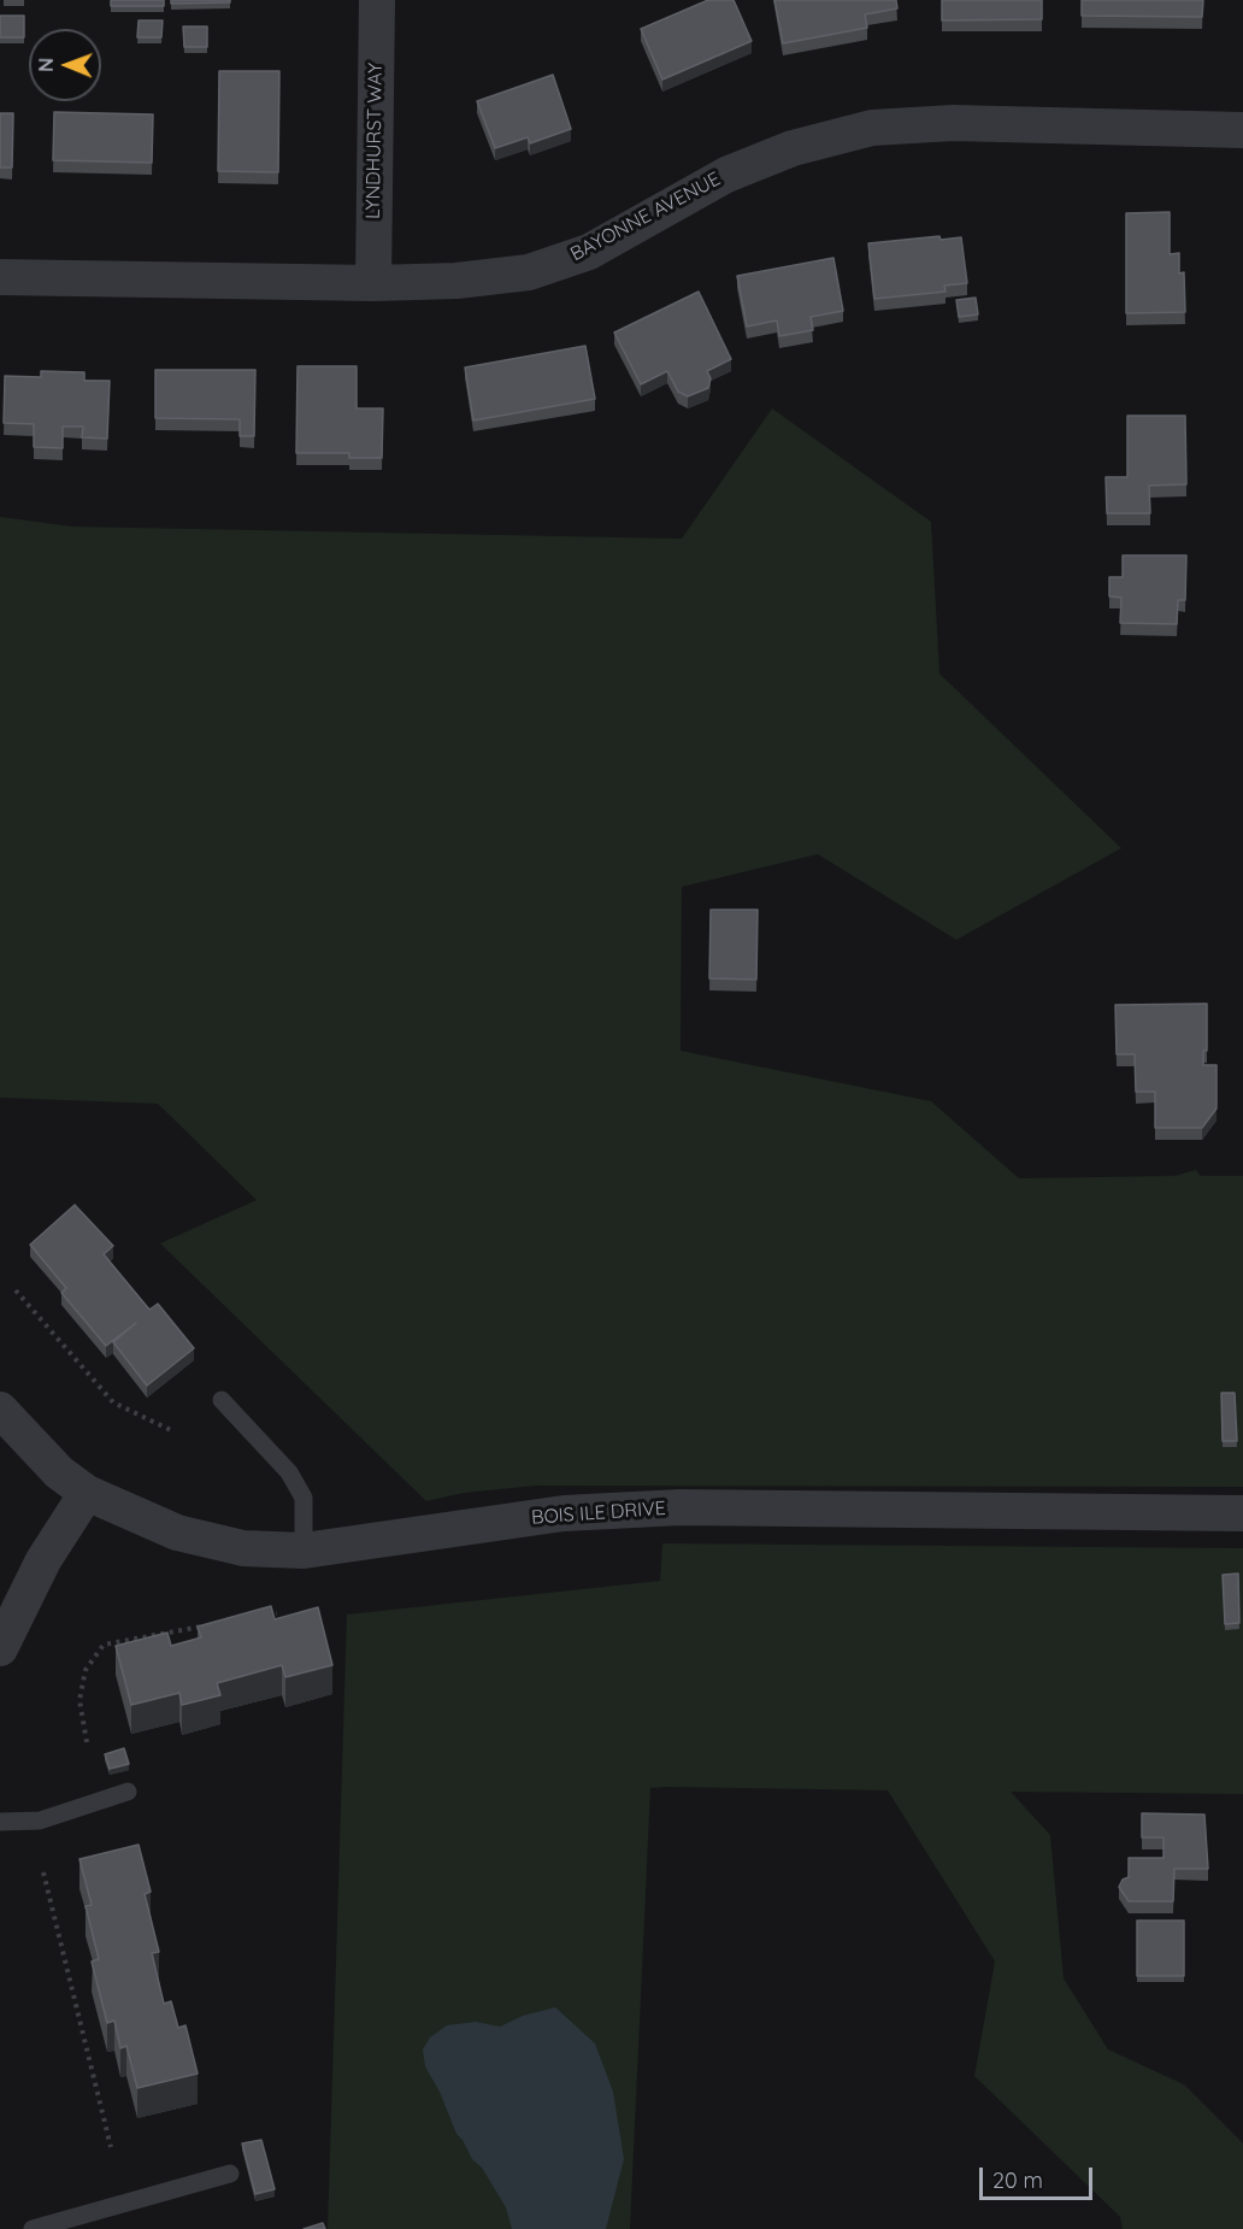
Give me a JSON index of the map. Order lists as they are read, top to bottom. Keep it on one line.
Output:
{"streets":{"street":["LYNDHURST WAY","BAYONNE AVENUE","BOIS ILE DRIVE"]},"crossings":[["LYNDHURST WAY","BAYONNE AVENUE"]],"scale_bar":"20 m","north":"left"}
